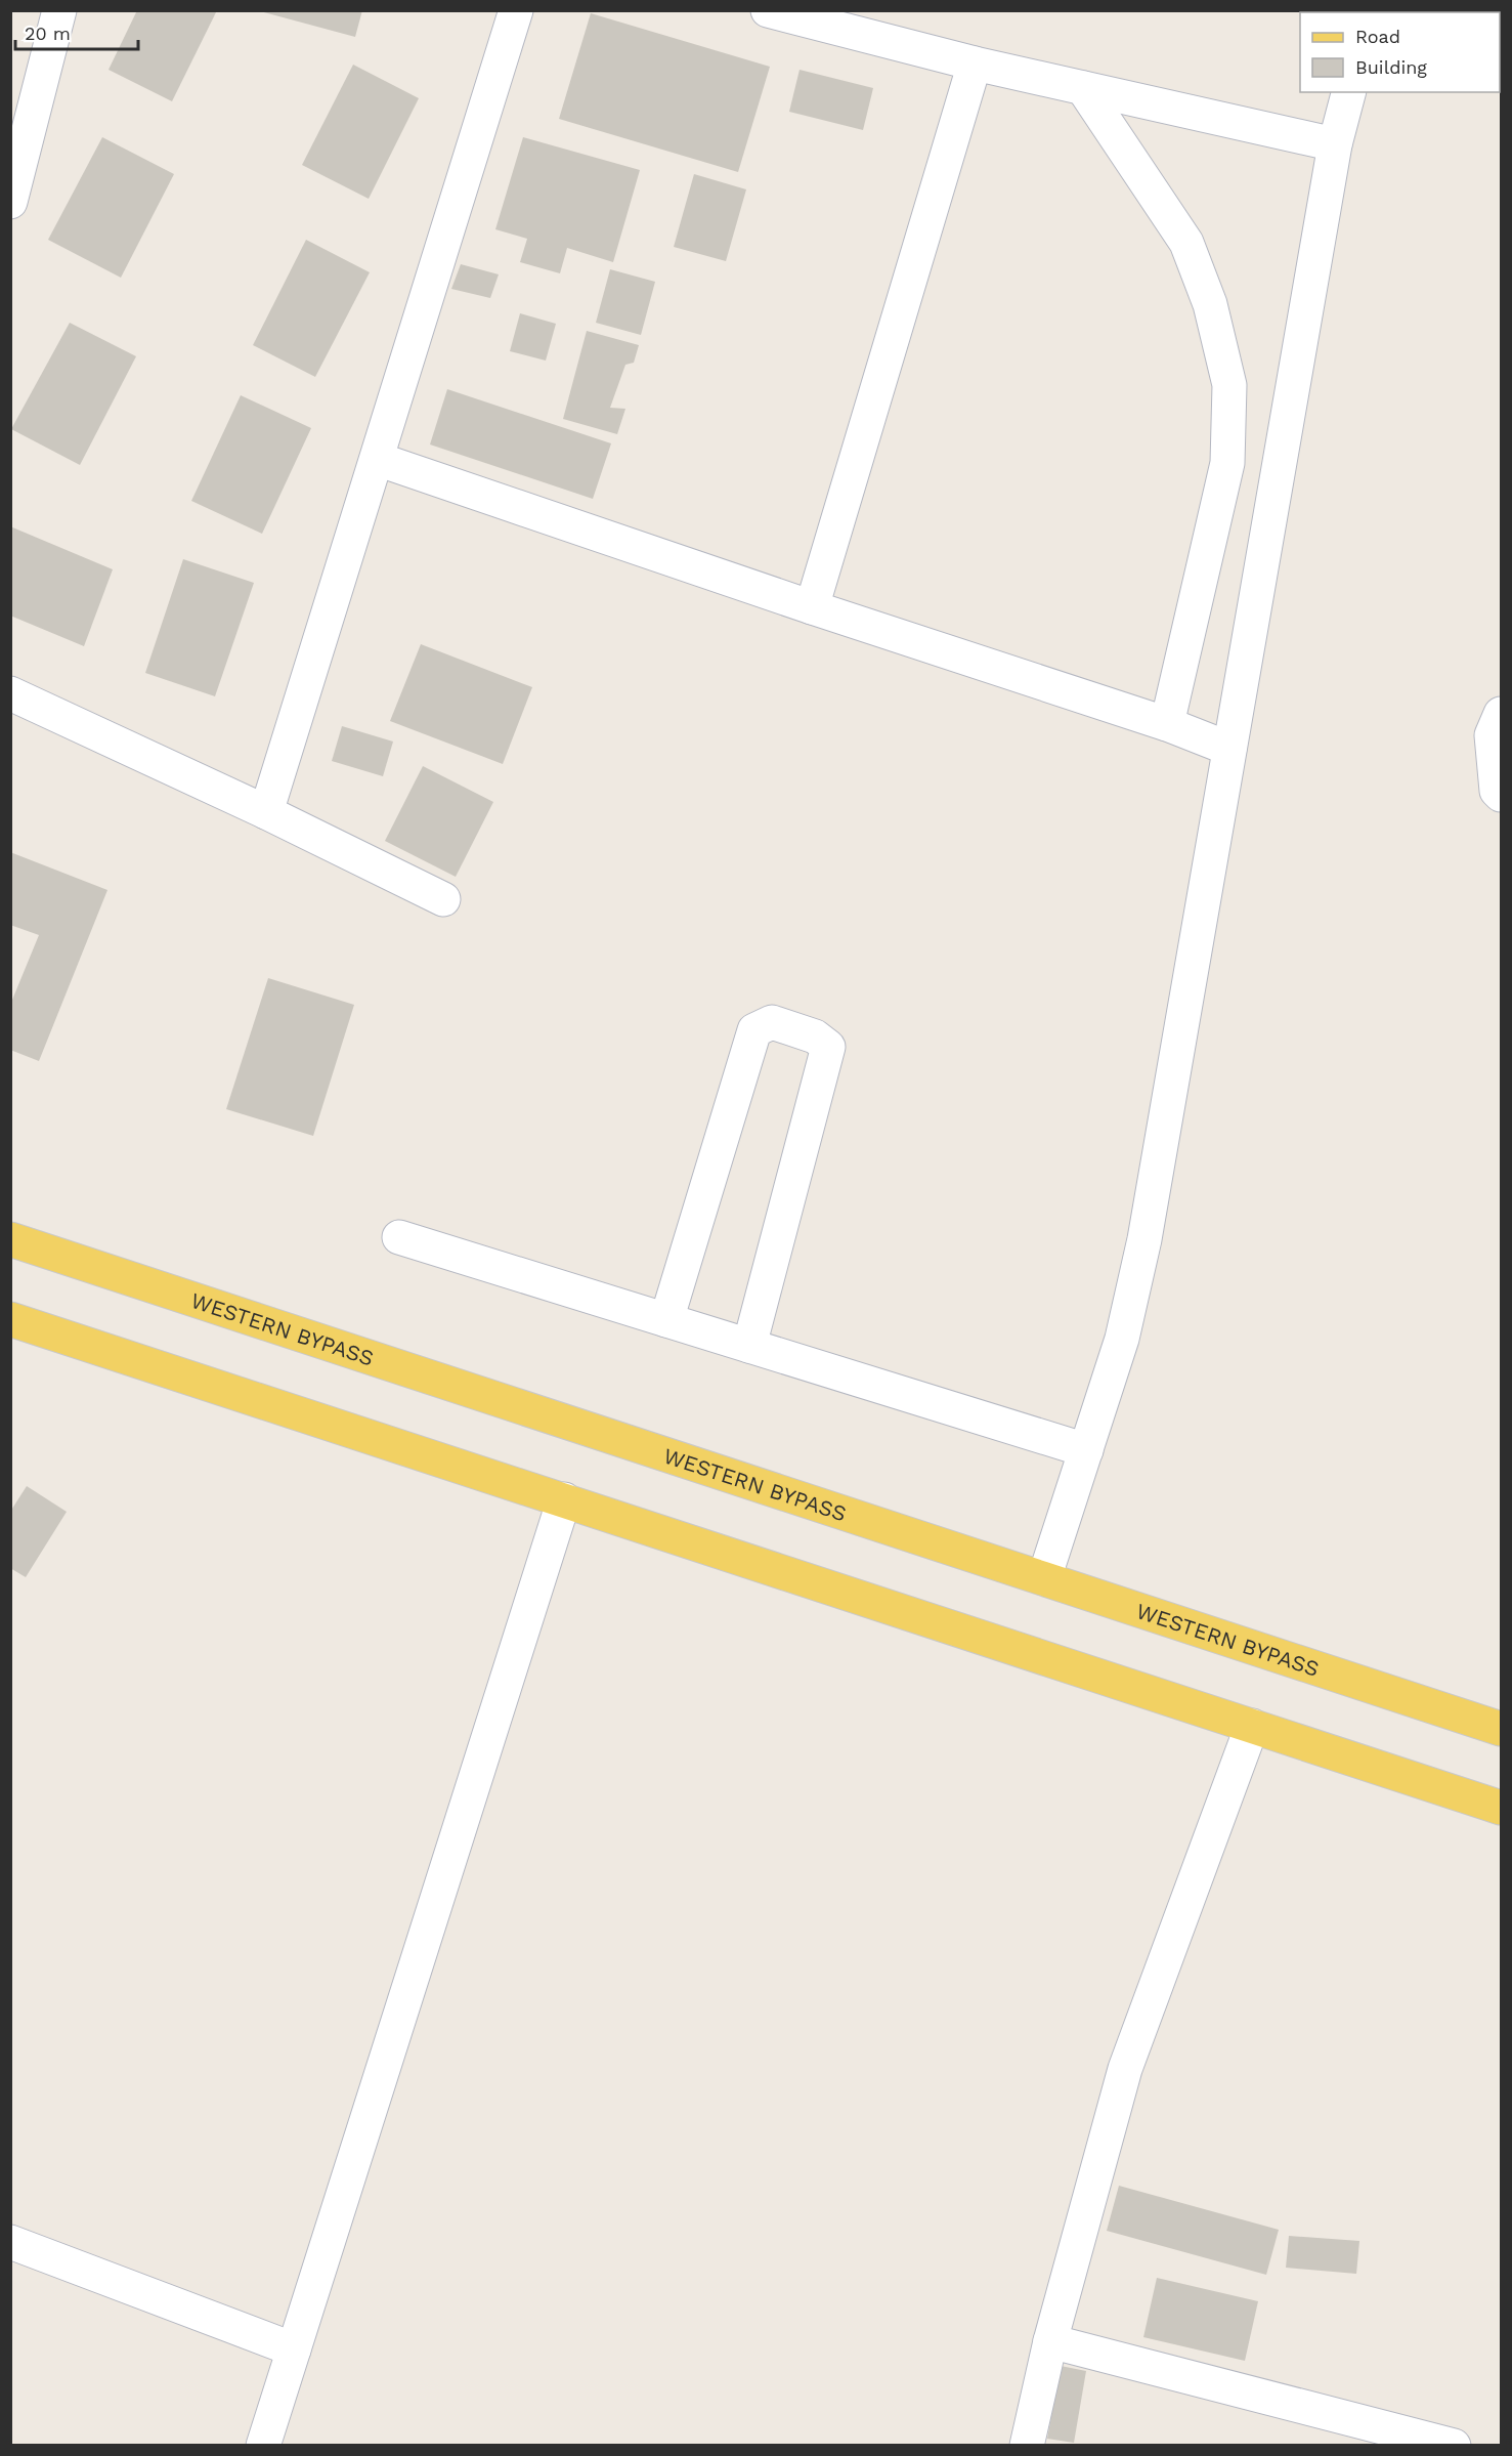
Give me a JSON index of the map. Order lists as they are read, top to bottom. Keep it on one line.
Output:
{"streets":{"main road":["WESTERN BYPASS"]},"legend":["Road","Building"],"scale_bar":"20 m"}
